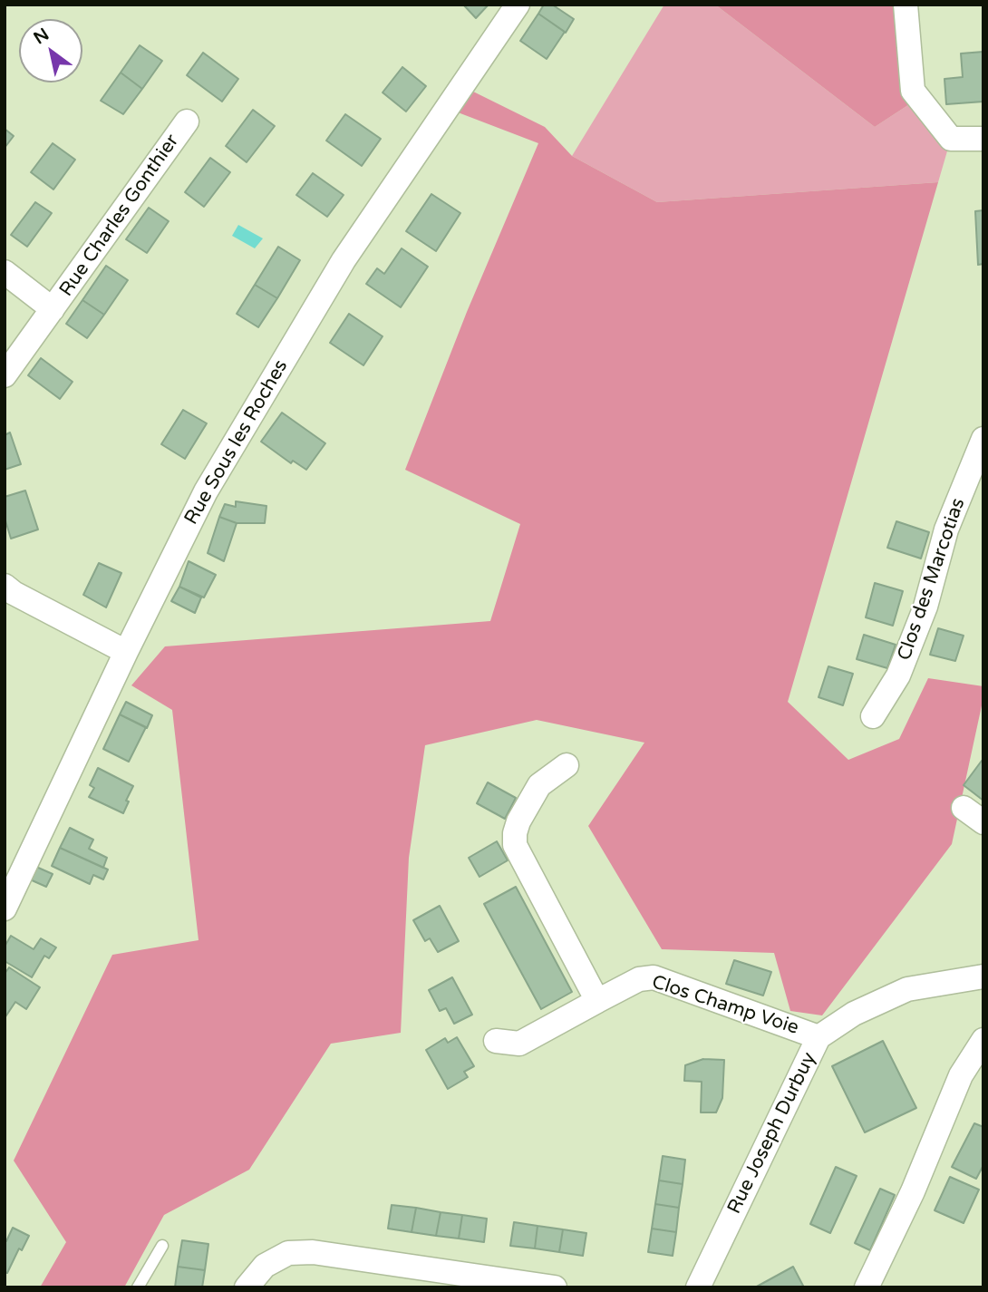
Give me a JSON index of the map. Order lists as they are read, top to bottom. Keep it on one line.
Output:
{"streets":{"street":["Rue Charles Gonthier","Rue Sous les Roches","Clos des Marcotias","Clos Champ Voie","Rue Joseph Durbuy"]},"crossings":[["Clos Champ Voie","Rue Joseph Durbuy"]],"north":"top left"}
